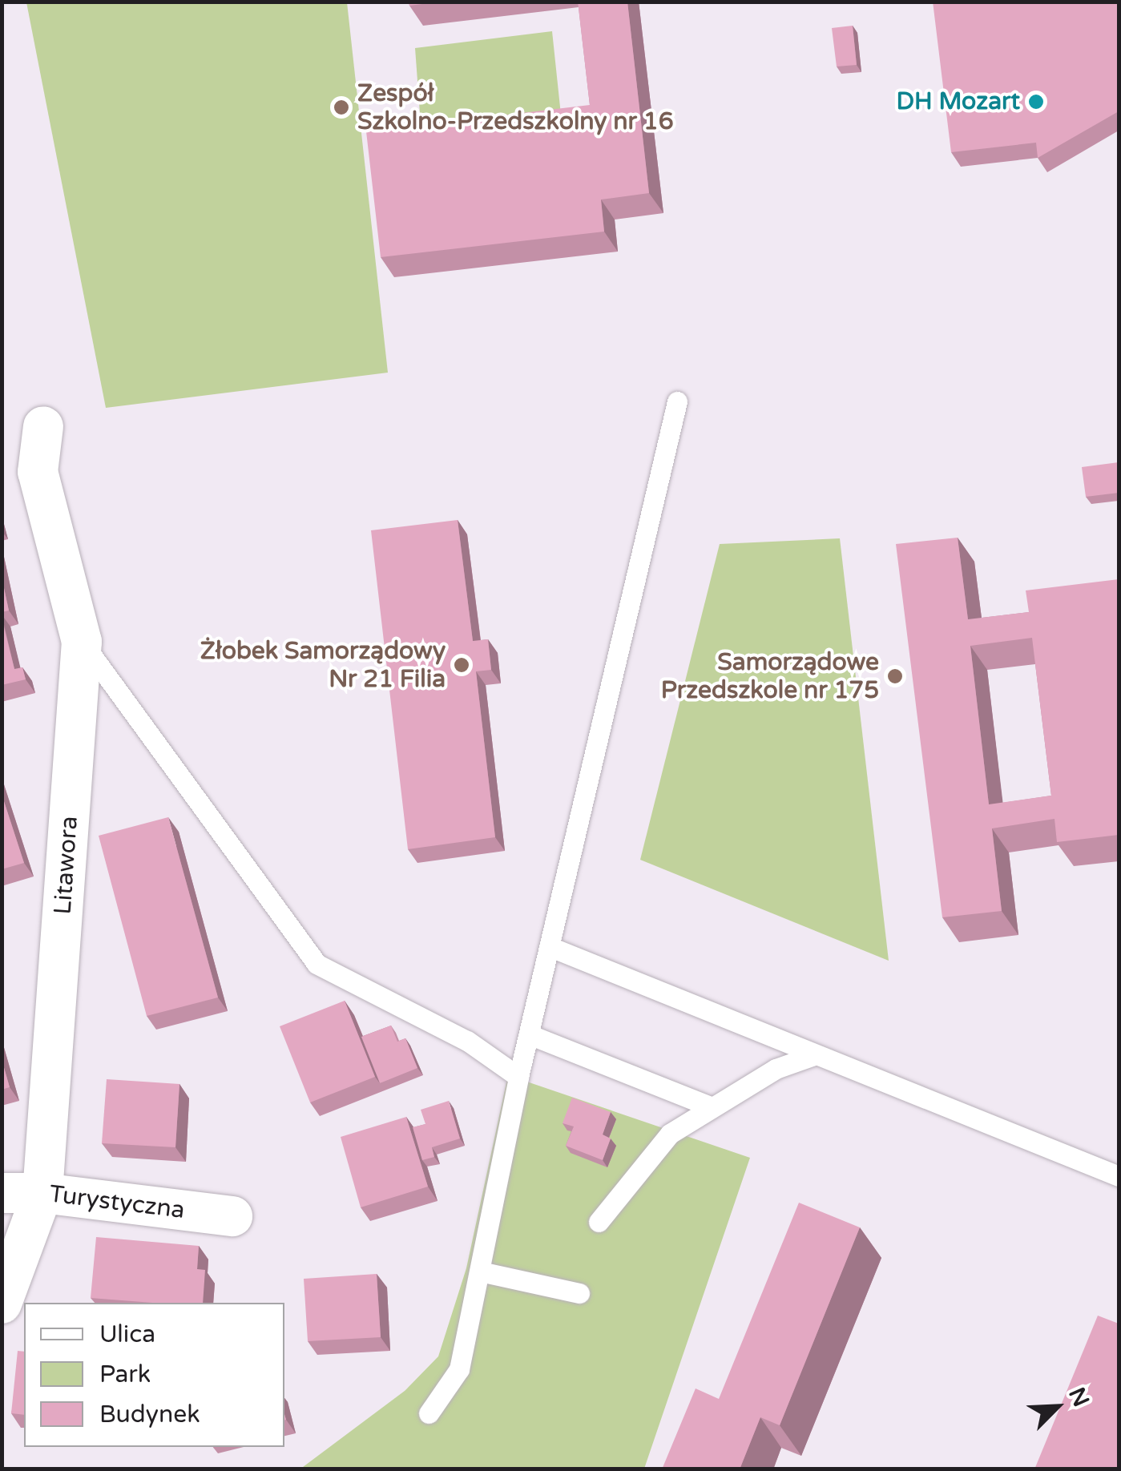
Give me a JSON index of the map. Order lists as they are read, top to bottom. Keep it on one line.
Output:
{"streets":{"street":["Litawora","Turystyczna"]},"crossings":[["Litawora","Turystyczna"]],"places":["DH Mozart","Zespół Szkolno-Przedszkolny nr 16","Żłobek Samorządowy Nr 21 Filia","Samorządowe Przedszkole nr 175"],"legend":["Ulica","Park","Budynek"],"north":"top right"}
